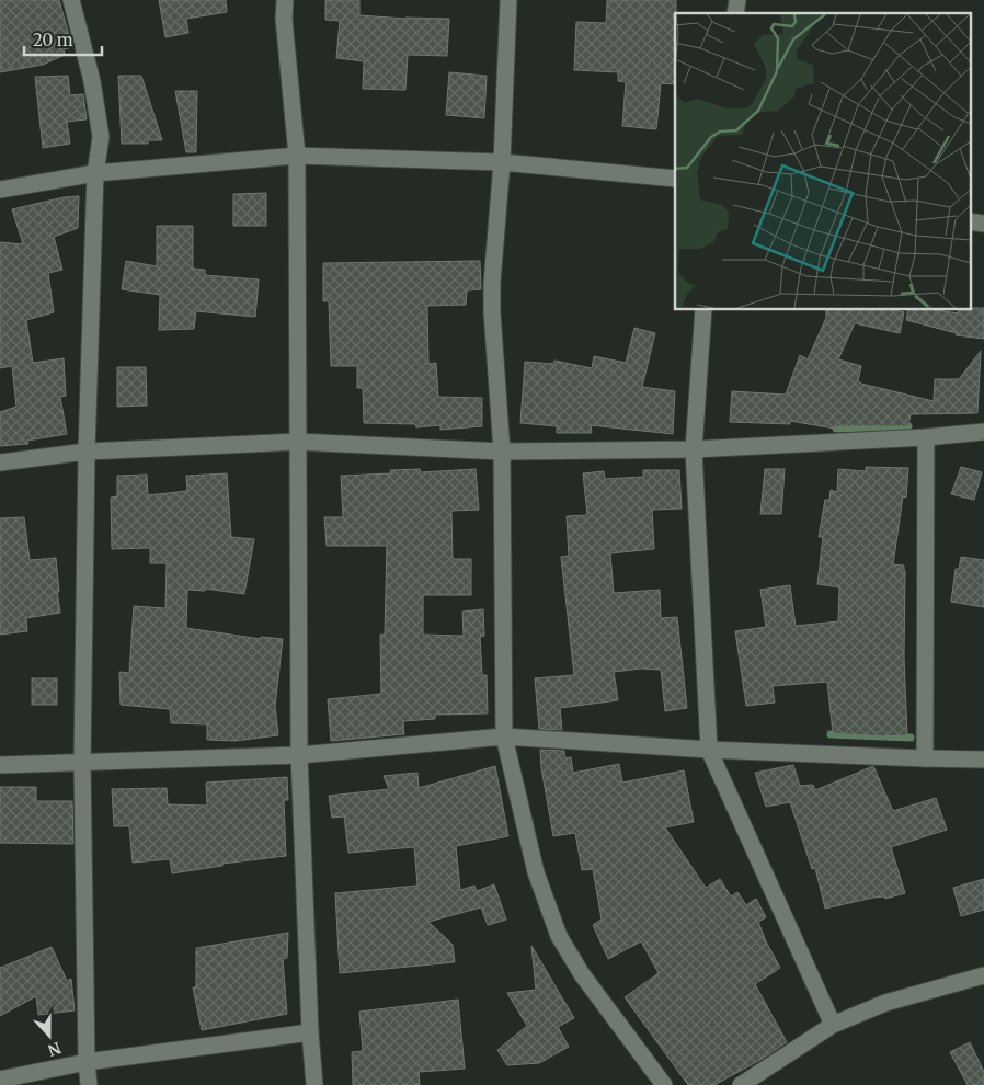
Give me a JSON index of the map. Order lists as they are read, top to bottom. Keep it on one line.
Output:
{"scale_bar":"20 m","north":"bottom"}
